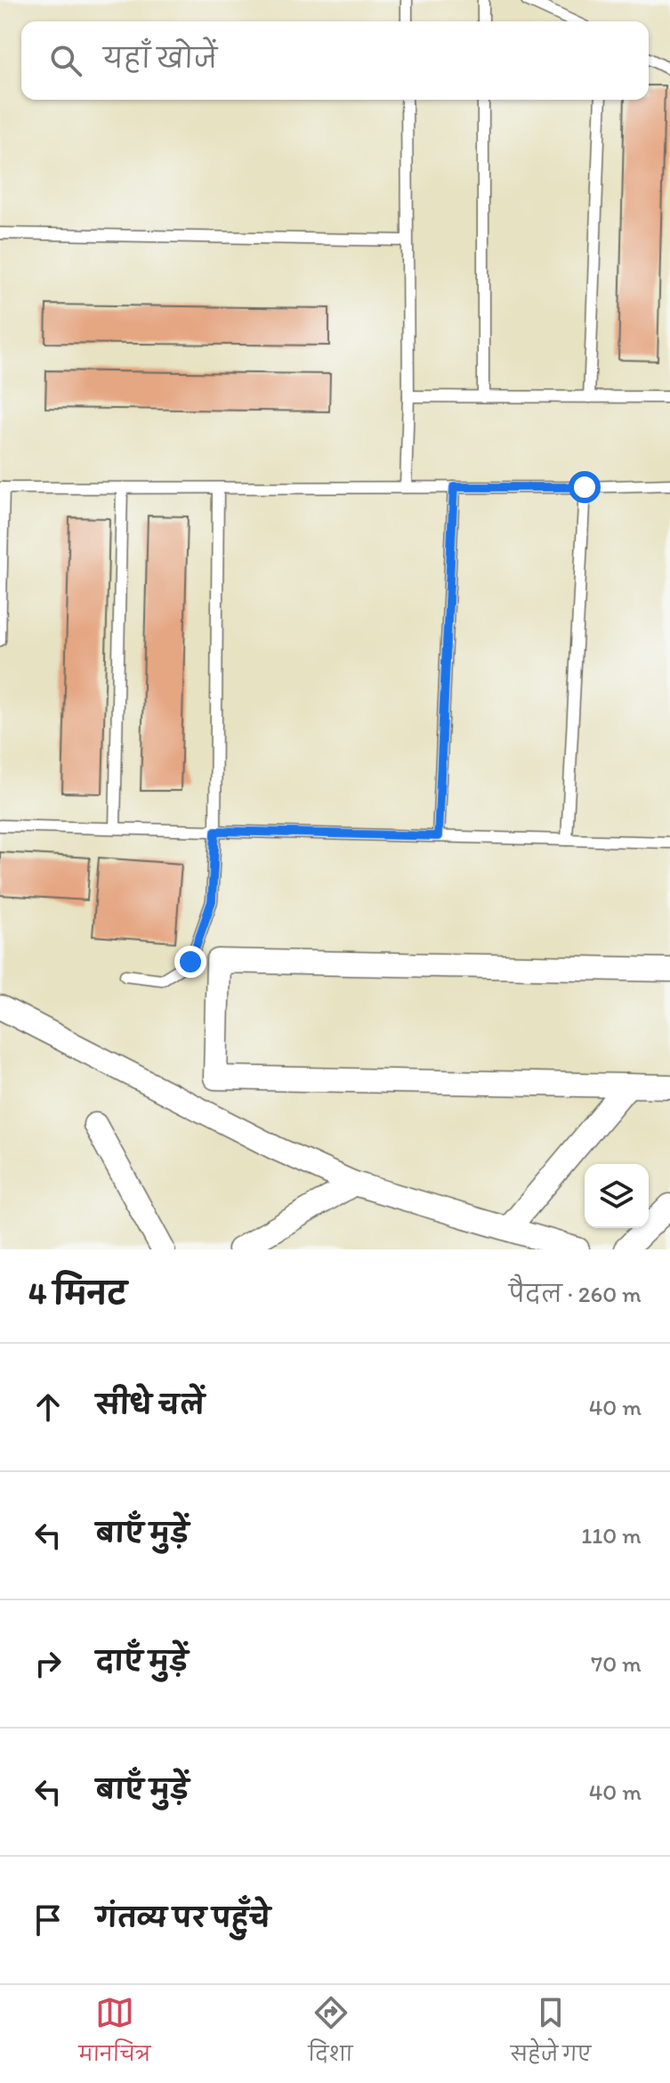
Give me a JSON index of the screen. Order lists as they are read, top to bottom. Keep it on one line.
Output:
{"page":{"search":"यहाँ खोजें","heading":["4 मिनट","पैदल · 260 m"],"list":[["सीधे चलें","40 m"],["बाएँ मुड़ें","110 m"],["दाएँ मुड़ें","70 m"],["बाएँ मुड़ें","40 m"],"गंतव्य पर पहुँचे"],"nav":["मानचित्र","दिशा","सहेजे गए"]}}
